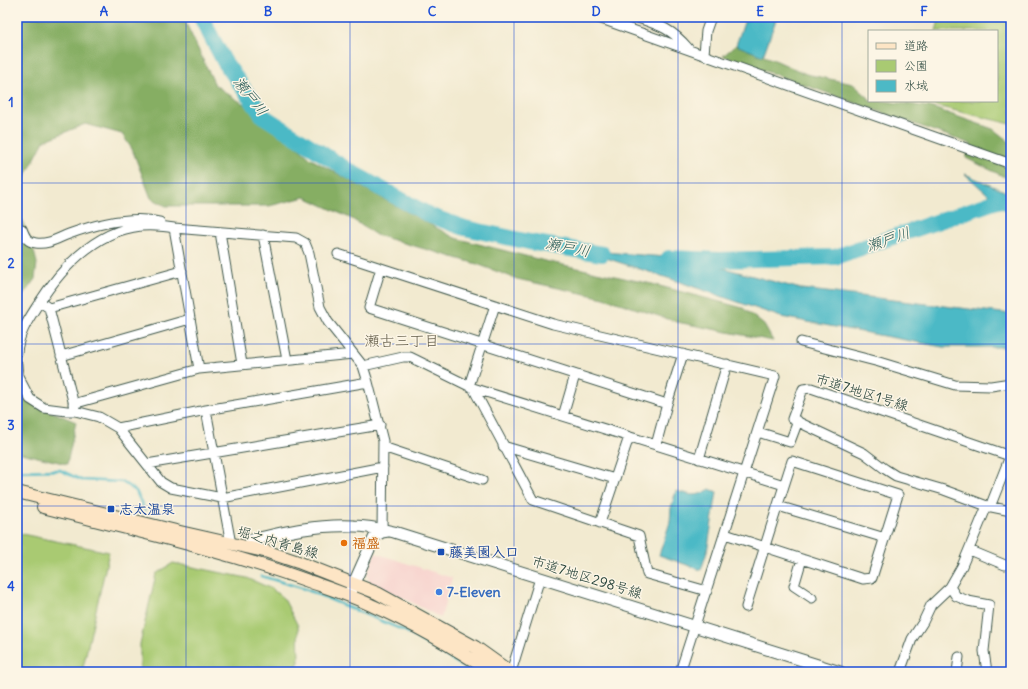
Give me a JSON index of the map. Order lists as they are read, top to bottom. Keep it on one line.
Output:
{"streets":{"main road":["堀之内青島線"],"street":["市道7地区1号線","市道7地区298号線"]},"districts":["瀬古三丁目"],"water":["瀬戸川"],"places":{"transit":["志太温泉","藤美園入口"],"other":["福盛","7-Eleven"]},"legend":["道路","公園","水域"],"grid":{"columns":["A","B","C","D","E","F"],"rows":["1","2","3","4"]}}
